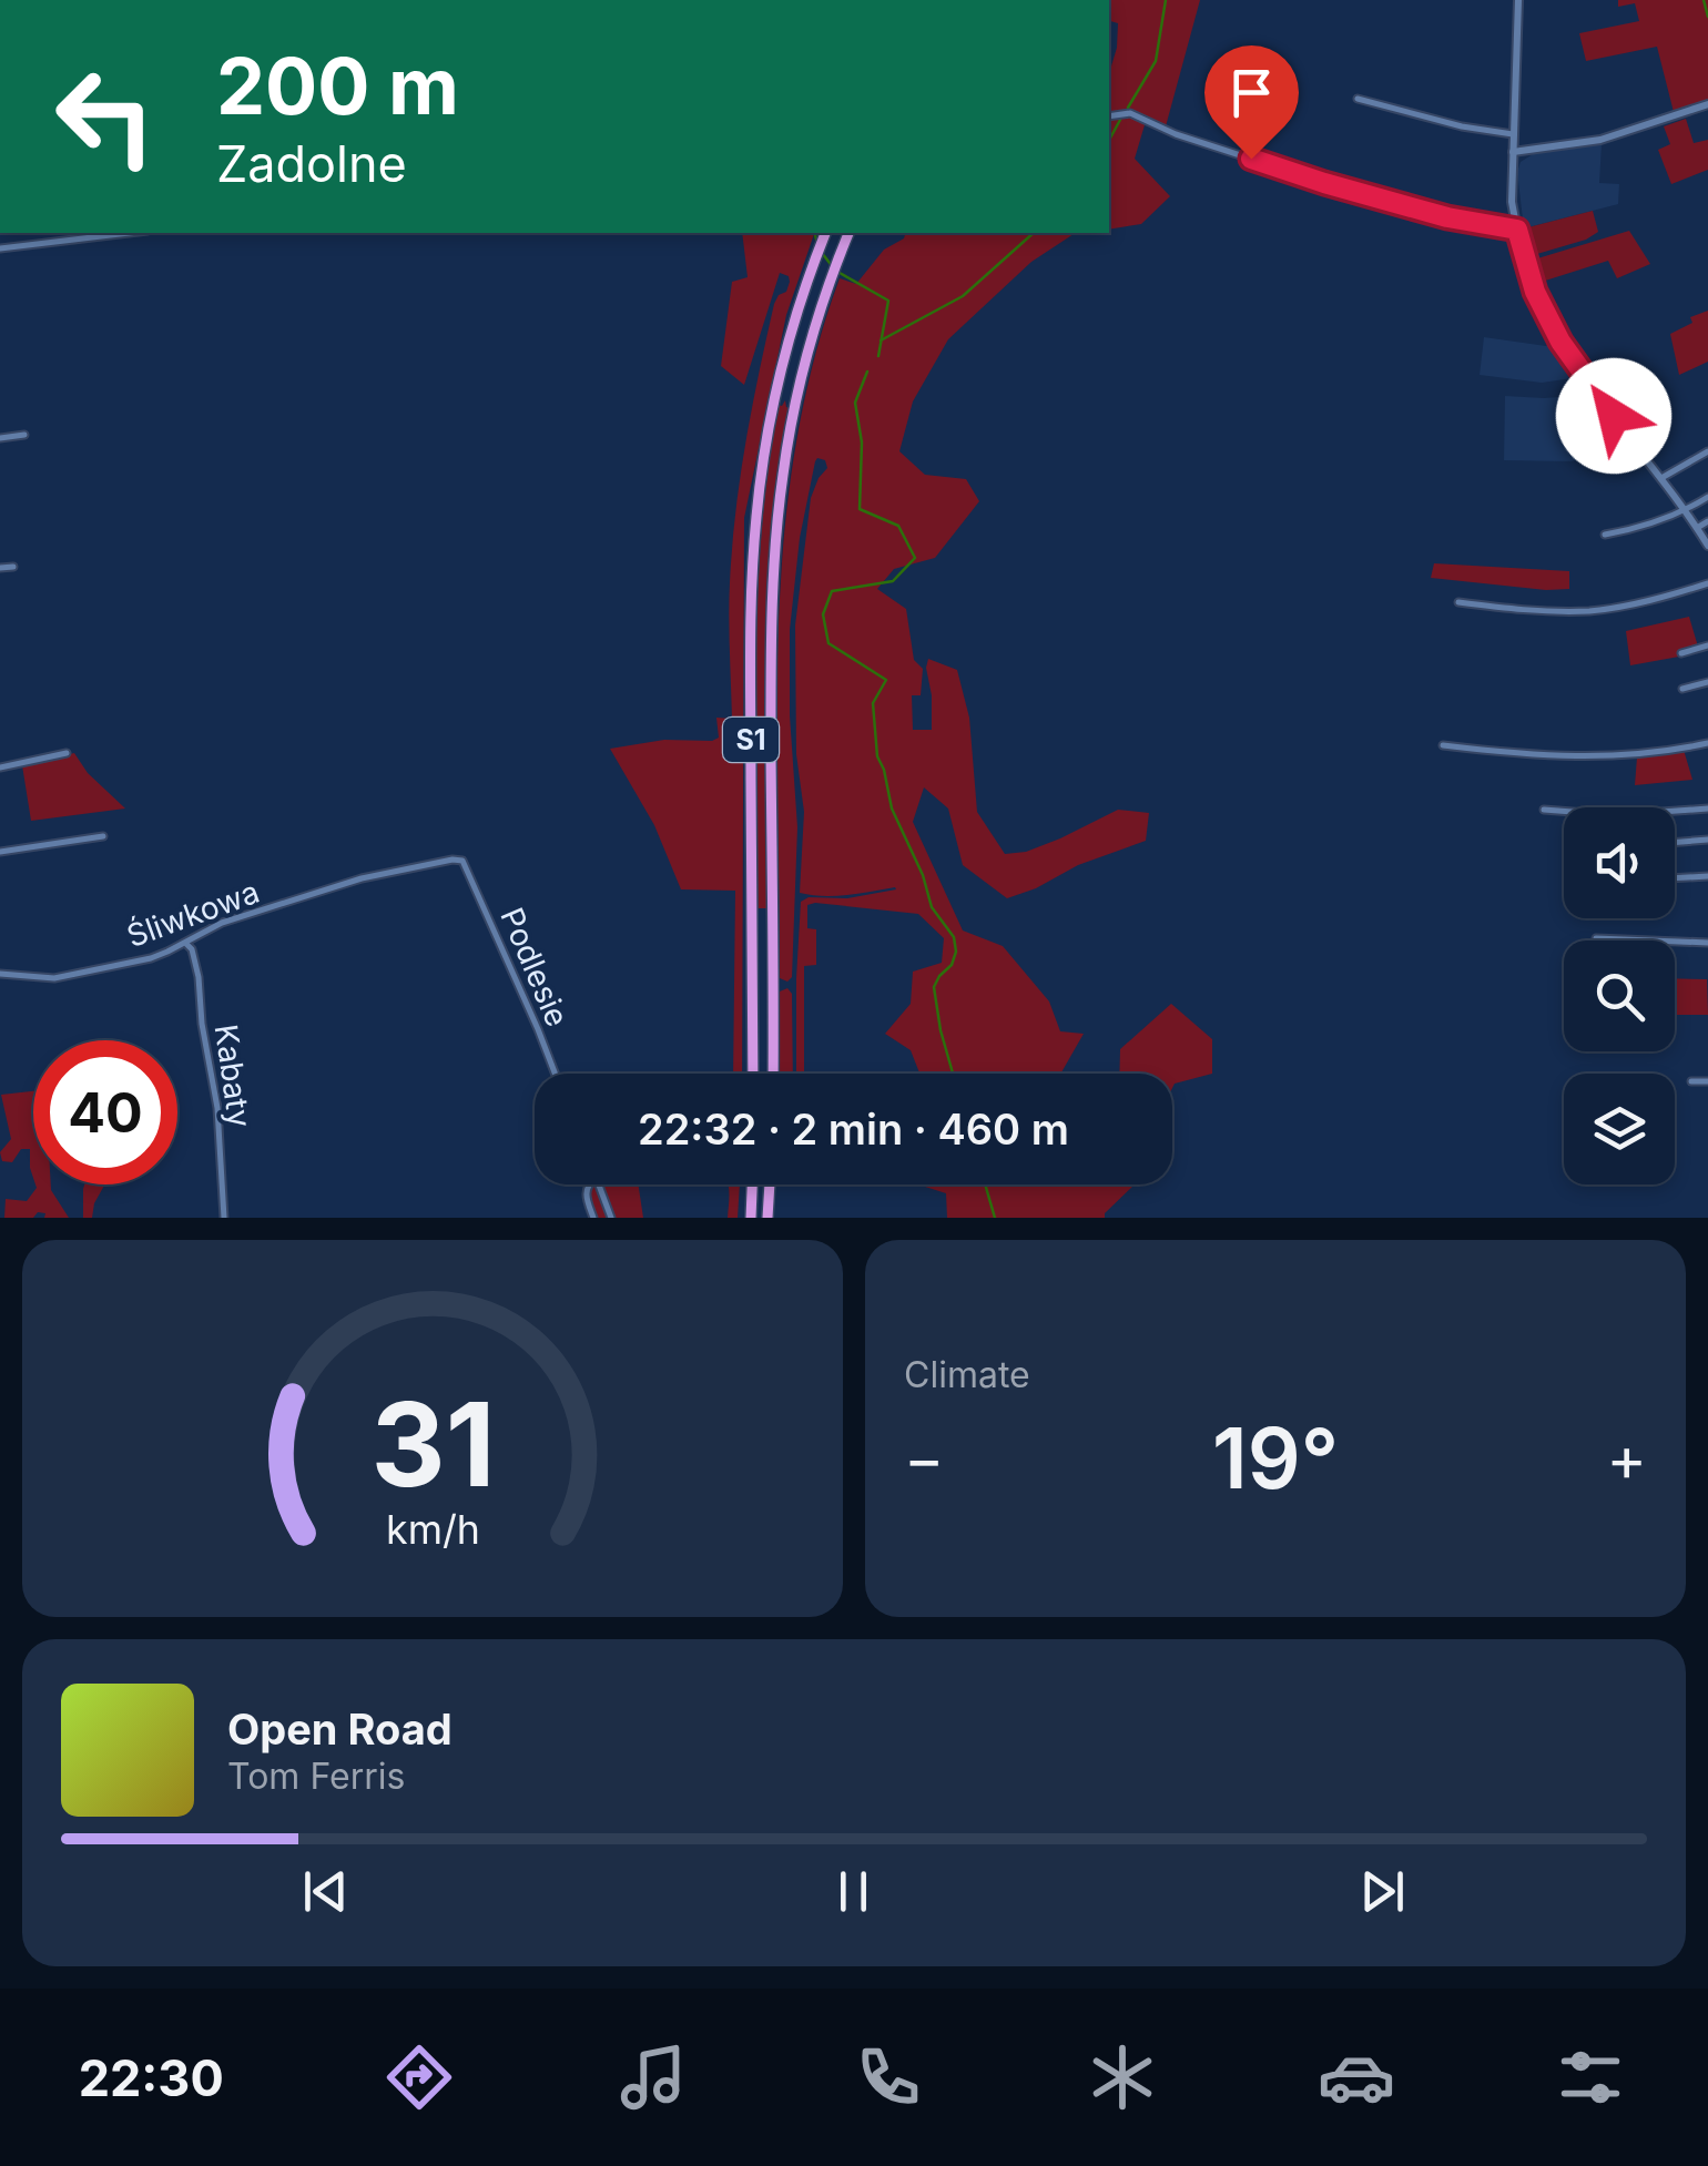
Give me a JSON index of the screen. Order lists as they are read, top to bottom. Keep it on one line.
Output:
{"streets":{"highway":["S1"],"street":["Śliwkowa","Podlesie","Kabaty"]},"crossings":[["Śliwkowa","Podlesie"],["Śliwkowa","Kabaty"]],"page":{"turn":["200 m","Zadolne"],"limit":"40","trip":"22:32 · 2 min · 460 m","tile":"Climate","heat":["−","19°","+"],"song":["Open Road","Tom Ferris"],"tabs":"22:30","gauge":["31","km/h"]}}
